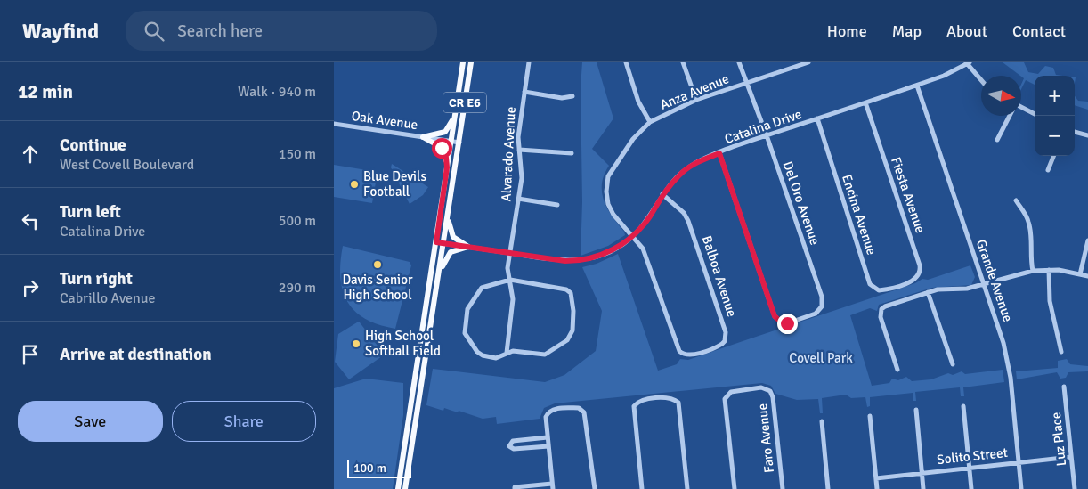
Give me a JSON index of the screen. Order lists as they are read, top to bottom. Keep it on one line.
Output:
{"streets":{"main road":["CR E6"],"street":["Anza Avenue","Oak Avenue","Catalina Drive","Alvarado Avenue","Fiesta Avenue","Del Oro Avenue","Encina Avenue","Balboa Avenue","Grande Avenue","Faro Avenue","Luz Place","Solito Street"]},"crossings":[["Anza Avenue","Catalina Drive"],["Anza Avenue","Del Oro Avenue"],["Anza Avenue","Balboa Avenue"],["CR E6","Oak Avenue"],["CR E6","Catalina Drive"],["Catalina Drive","Alvarado Avenue"],["Catalina Drive","Fiesta Avenue"],["Catalina Drive","Del Oro Avenue"],["Catalina Drive","Encina Avenue"],["Catalina Drive","Balboa Avenue"],["Catalina Drive","Grande Avenue"],["Fiesta Avenue","Encina Avenue"],["Grande Avenue","Solito Street"],["Luz Place","Solito Street"]],"parks":["Covell Park"],"places":["Blue Devils Football","Davis Senior High School","High School Softball Field"],"scale_bar":"100 m","north":"right","page":{"header":"Wayfind","search":"Search here","nav":["Home","Map","About","Contact"],"heading":["12 min","Walk · 940 m"],"map_buttons":["+","−"],"list":[["Continue","West Covell Boulevard","150 m"],["Turn left","Catalina Drive","500 m"],["Turn right","Cabrillo Avenue","290 m"],"Arrive at destination"],"buttons":["Save","Share"],"scale":"100 m"}}
